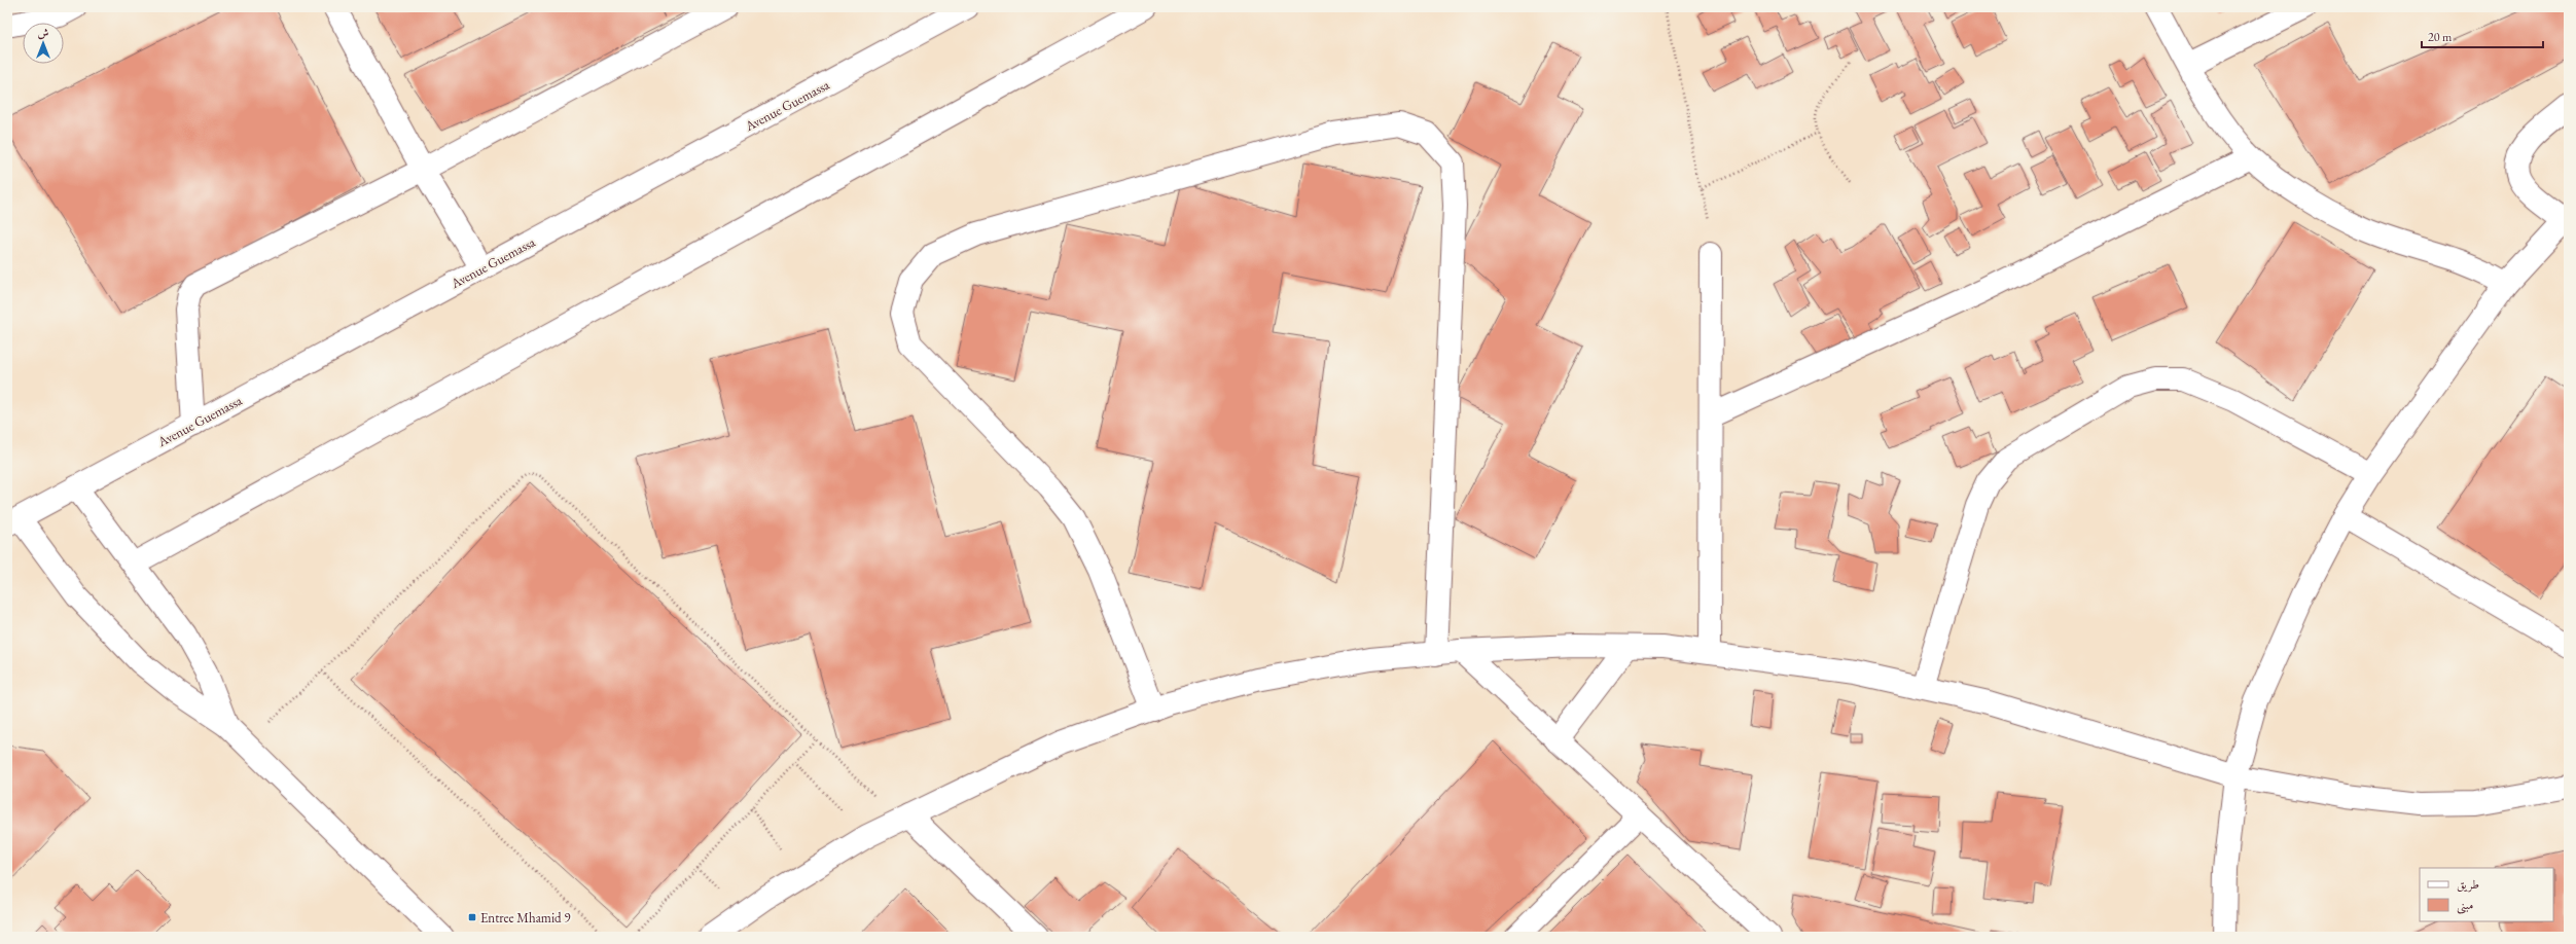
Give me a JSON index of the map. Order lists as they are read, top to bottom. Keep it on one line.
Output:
{"streets":{"street":["Avenue Guemassa"]},"places":{"transit":["Entree Mhamid 9"]},"legend":["طريق","مبنى"],"scale_bar":"20 m","north":"top"}
